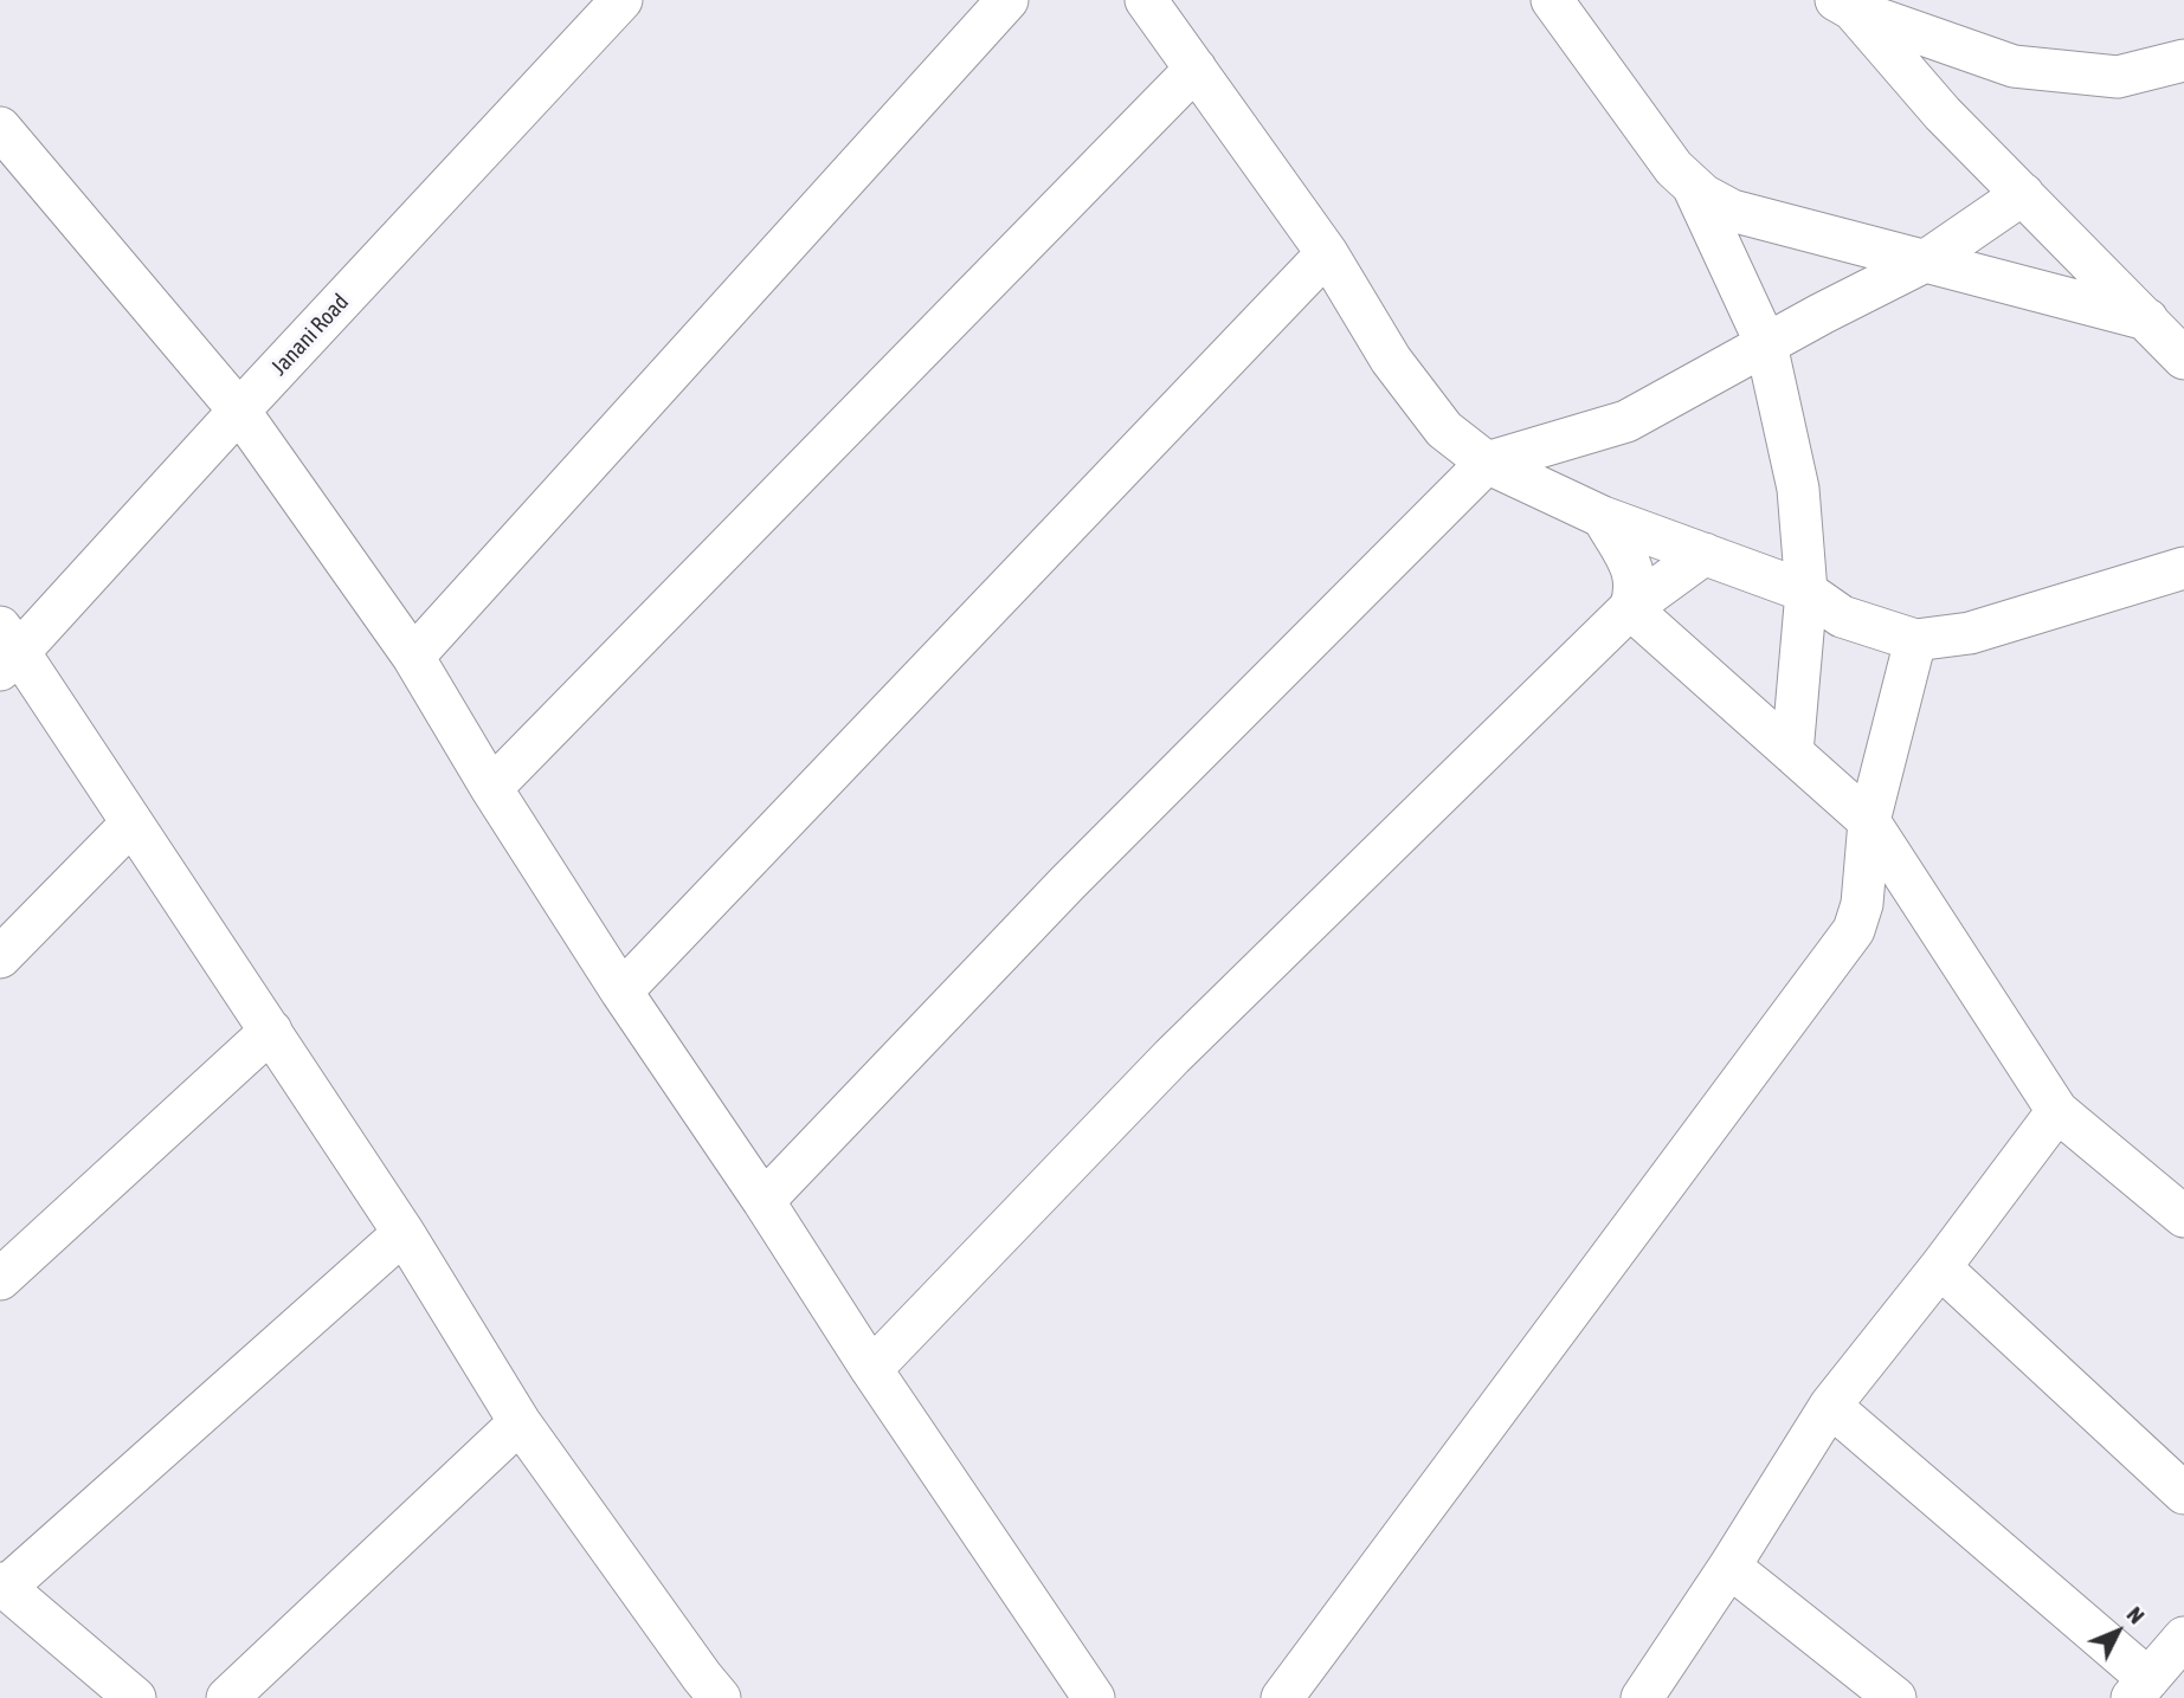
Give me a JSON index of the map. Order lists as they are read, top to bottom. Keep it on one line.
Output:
{"streets":{"street":["Janani Road"]},"north":"top right"}
